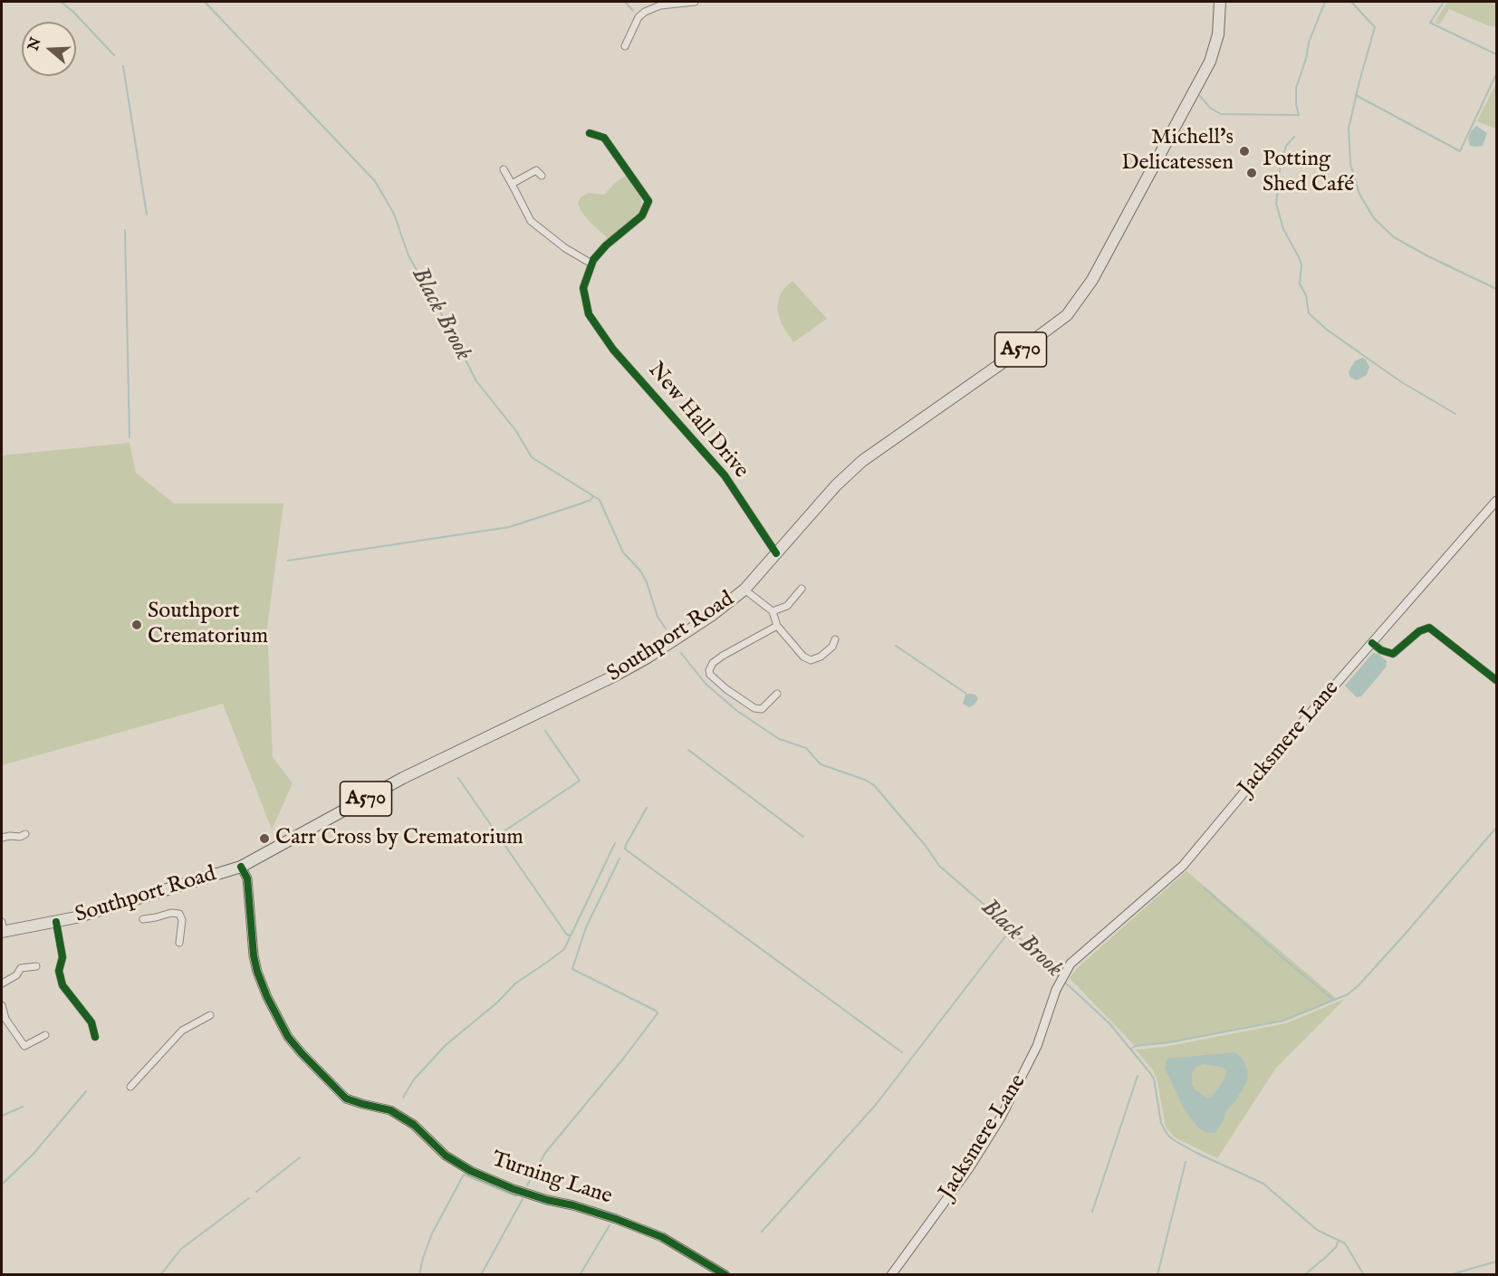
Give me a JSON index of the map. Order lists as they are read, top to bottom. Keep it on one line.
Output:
{"streets":{"highway":["A570","Southport Road"],"main road":["Jacksmere Lane","Turning Lane"],"street":["New Hall Drive"]},"crossings":[["New Hall Drive","Southport Road"],["Southport Road","Turning Lane"]],"water":["Black Brook"],"places":["Michell's Delicatessen","Potting Shed Café","Southport Crematorium","Carr Cross by Crematorium"],"north":"left"}
